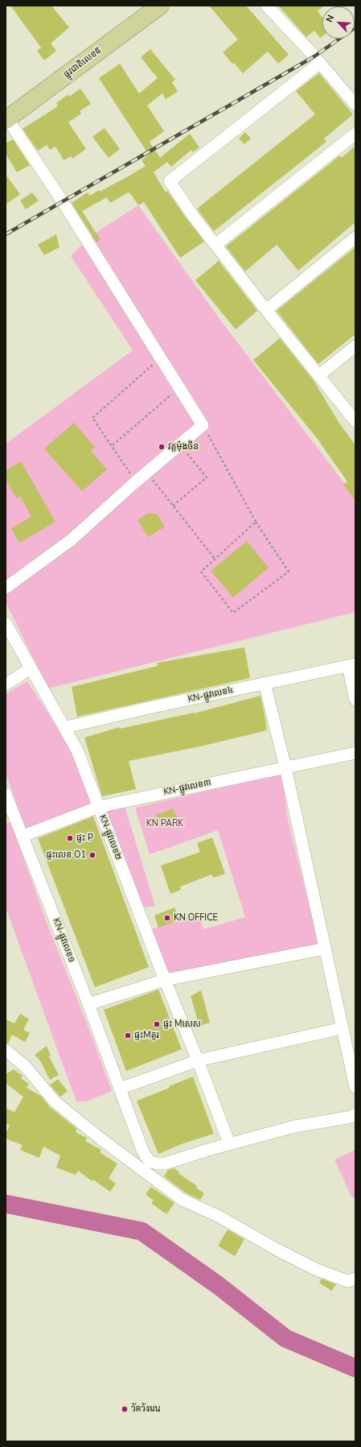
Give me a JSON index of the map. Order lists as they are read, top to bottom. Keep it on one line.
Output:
{"streets":{"highway":["ផ្លូវជាតិលេខ៥"],"street":["KN-ផ្លូវលេខ៤","KN-ផ្លូវលេខ៣","KN-ផ្លូវលេខ២","KN-ផ្លូវលេខ១"]},"crossings":[["KN-ផ្លូវលេខ៤","KN-ផ្លូវលេខ២"],["KN-ផ្លូវលេខ៣","KN-ផ្លូវលេខ២"],["KN-ផ្លូវលេខ៣","KN-ផ្លូវលេខ១"],["KN-ផ្លូវលេខ២","KN-ផ្លូវលេខ១"]],"parks":["KN PARK"],"places":["វត្តម៉ុងចិន","ផ្ទះ P","ផ្ទះលេខ O1","KN OFFICE","ផ្ទះ Mសេស","ផ្ទះMគូរ","วัดวังมน"],"north":"top left"}
